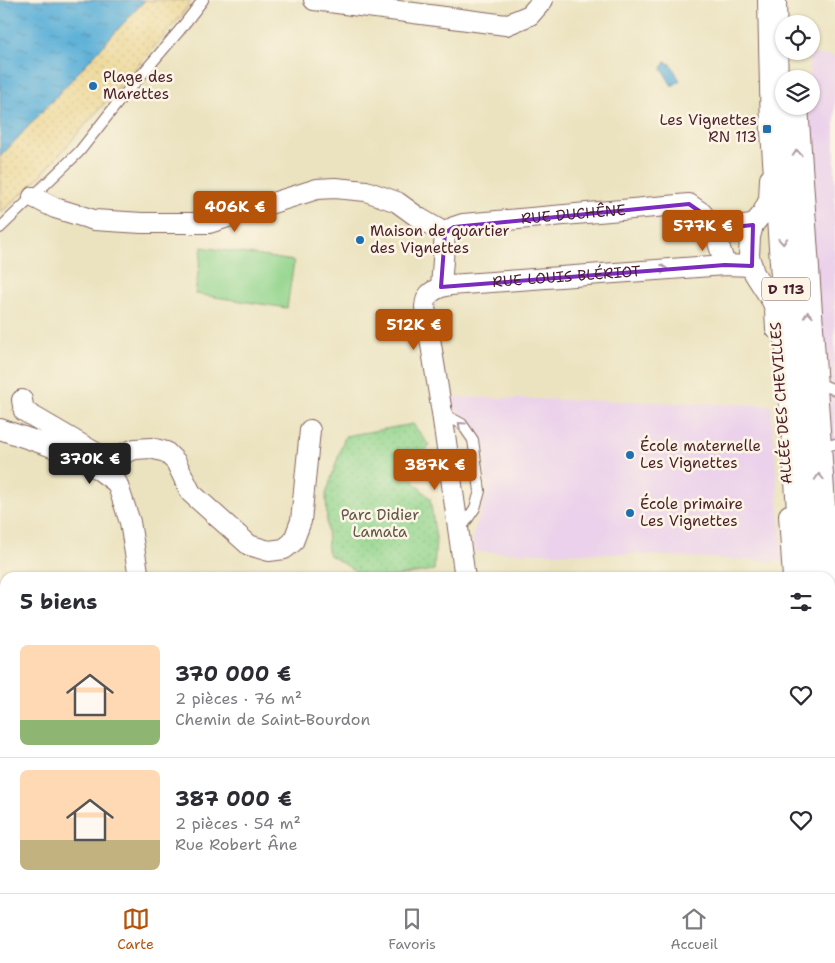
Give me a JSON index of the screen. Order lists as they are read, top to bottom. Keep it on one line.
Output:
{"streets":{"main road":["D 113"],"street":["RUE DUCHÊNE","RUE LOUIS BLÉRIOT","ALLÉE DES CHEVILLES"]},"crossings":[["RUE LOUIS BLÉRIOT","ALLÉE DES CHEVILLES"]],"one_way":["RUE LOUIS BLÉRIOT"],"parks":["Parc Didier Lamata"],"places":{"other":["Plage des Marettes","Maison de quartier des Vignettes","École maternelle Les Vignettes","École primaire Les Vignettes"],"transit":["Les Vignettes RN 113"]},"page":{"price":["406K €","577K €","512K €","370K €","387K €"],"heading":"5 biens","list":[{"name":"370 000 €","note":"2 pièces · 76 m² · Chemin de Saint-Bourdon"},{"name":"387 000 €","note":"2 pièces · 54 m² · Rue Robert Âne"}],"tabs":["Carte","Favoris","Accueil"]}}
